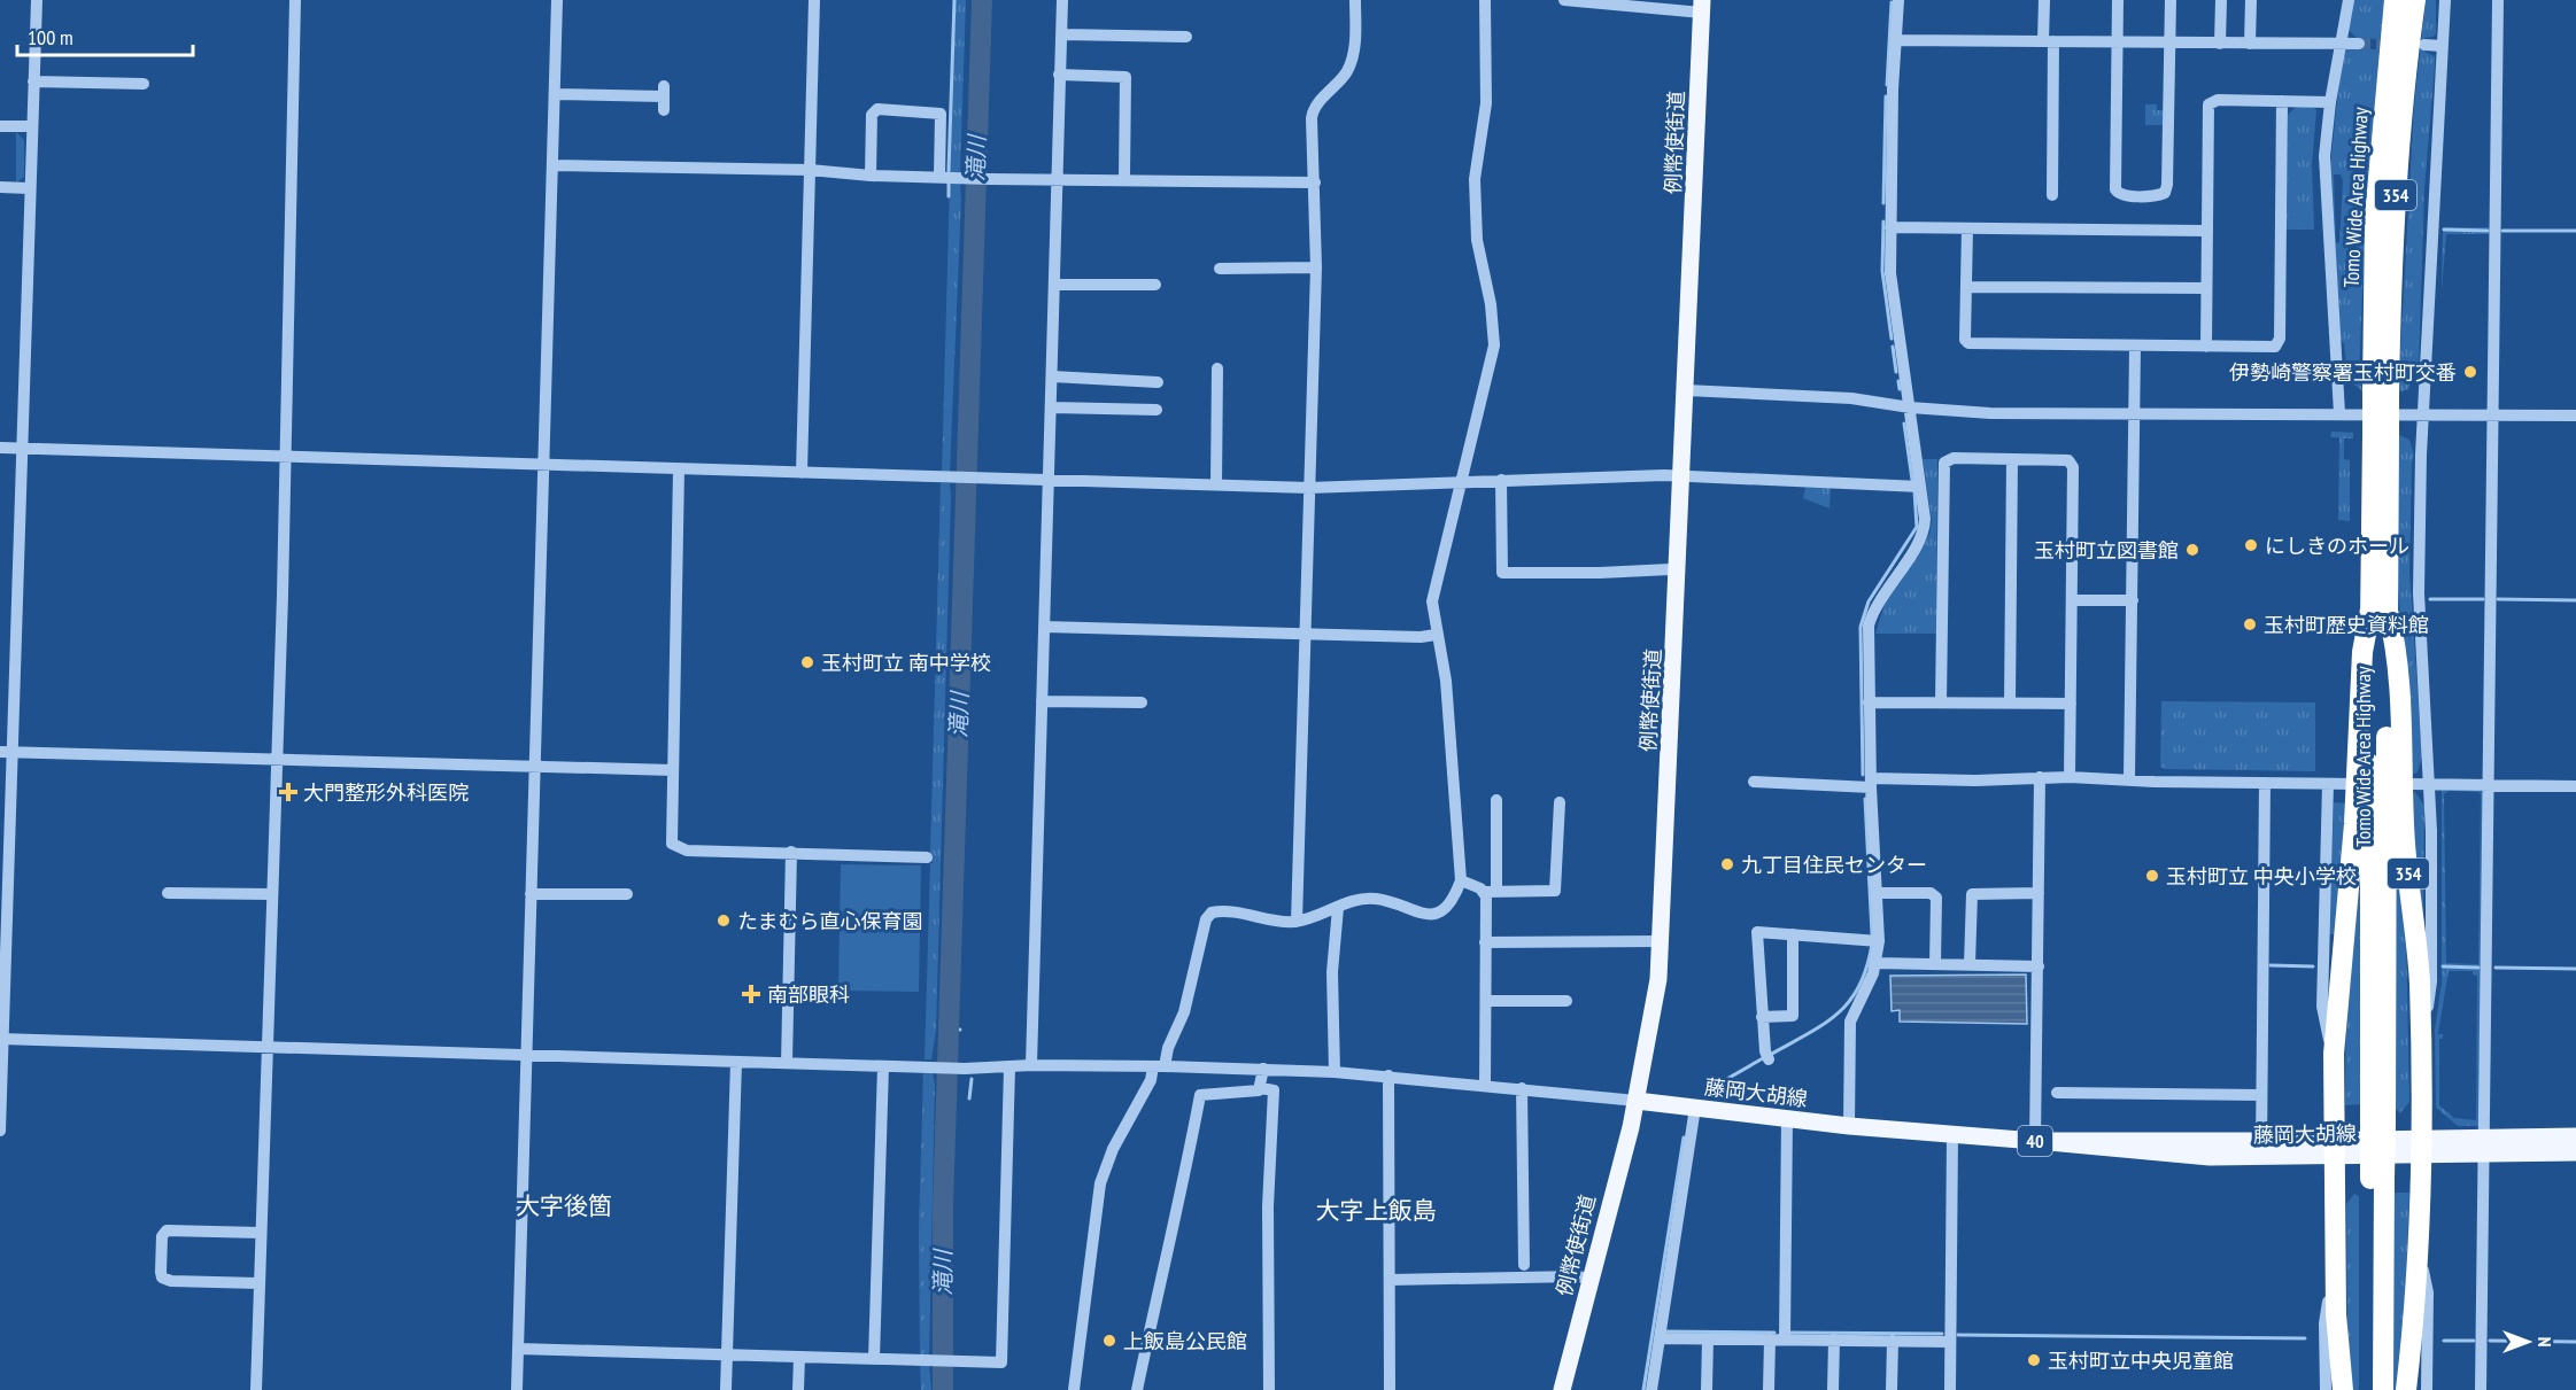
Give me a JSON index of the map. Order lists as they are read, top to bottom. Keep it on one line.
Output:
{"streets":{"highway":["354","Tomo Wide Area Highway"],"main road":["例幣使街道","藤岡大胡線","40"]},"crossings":[["例幣使街道","藤岡大胡線"],["354","Tomo Wide Area Highway"],["354","藤岡大胡線"]],"districts":["大字後箇","大字上飯島"],"water":["滝川"],"places":{"other":["伊勢崎警察署玉村町交番","にしきのホール","玉村町立図書館","玉村町歴史資料館","玉村町立 南中学校","九丁目住民センター","玉村町立 中央小学校","たまむら直心保育園","上飯島公民館","玉村町立中央児童館"],"health":["大門整形外科医院","南部眼科"]},"scale_bar":"100 m","north":"right"}
